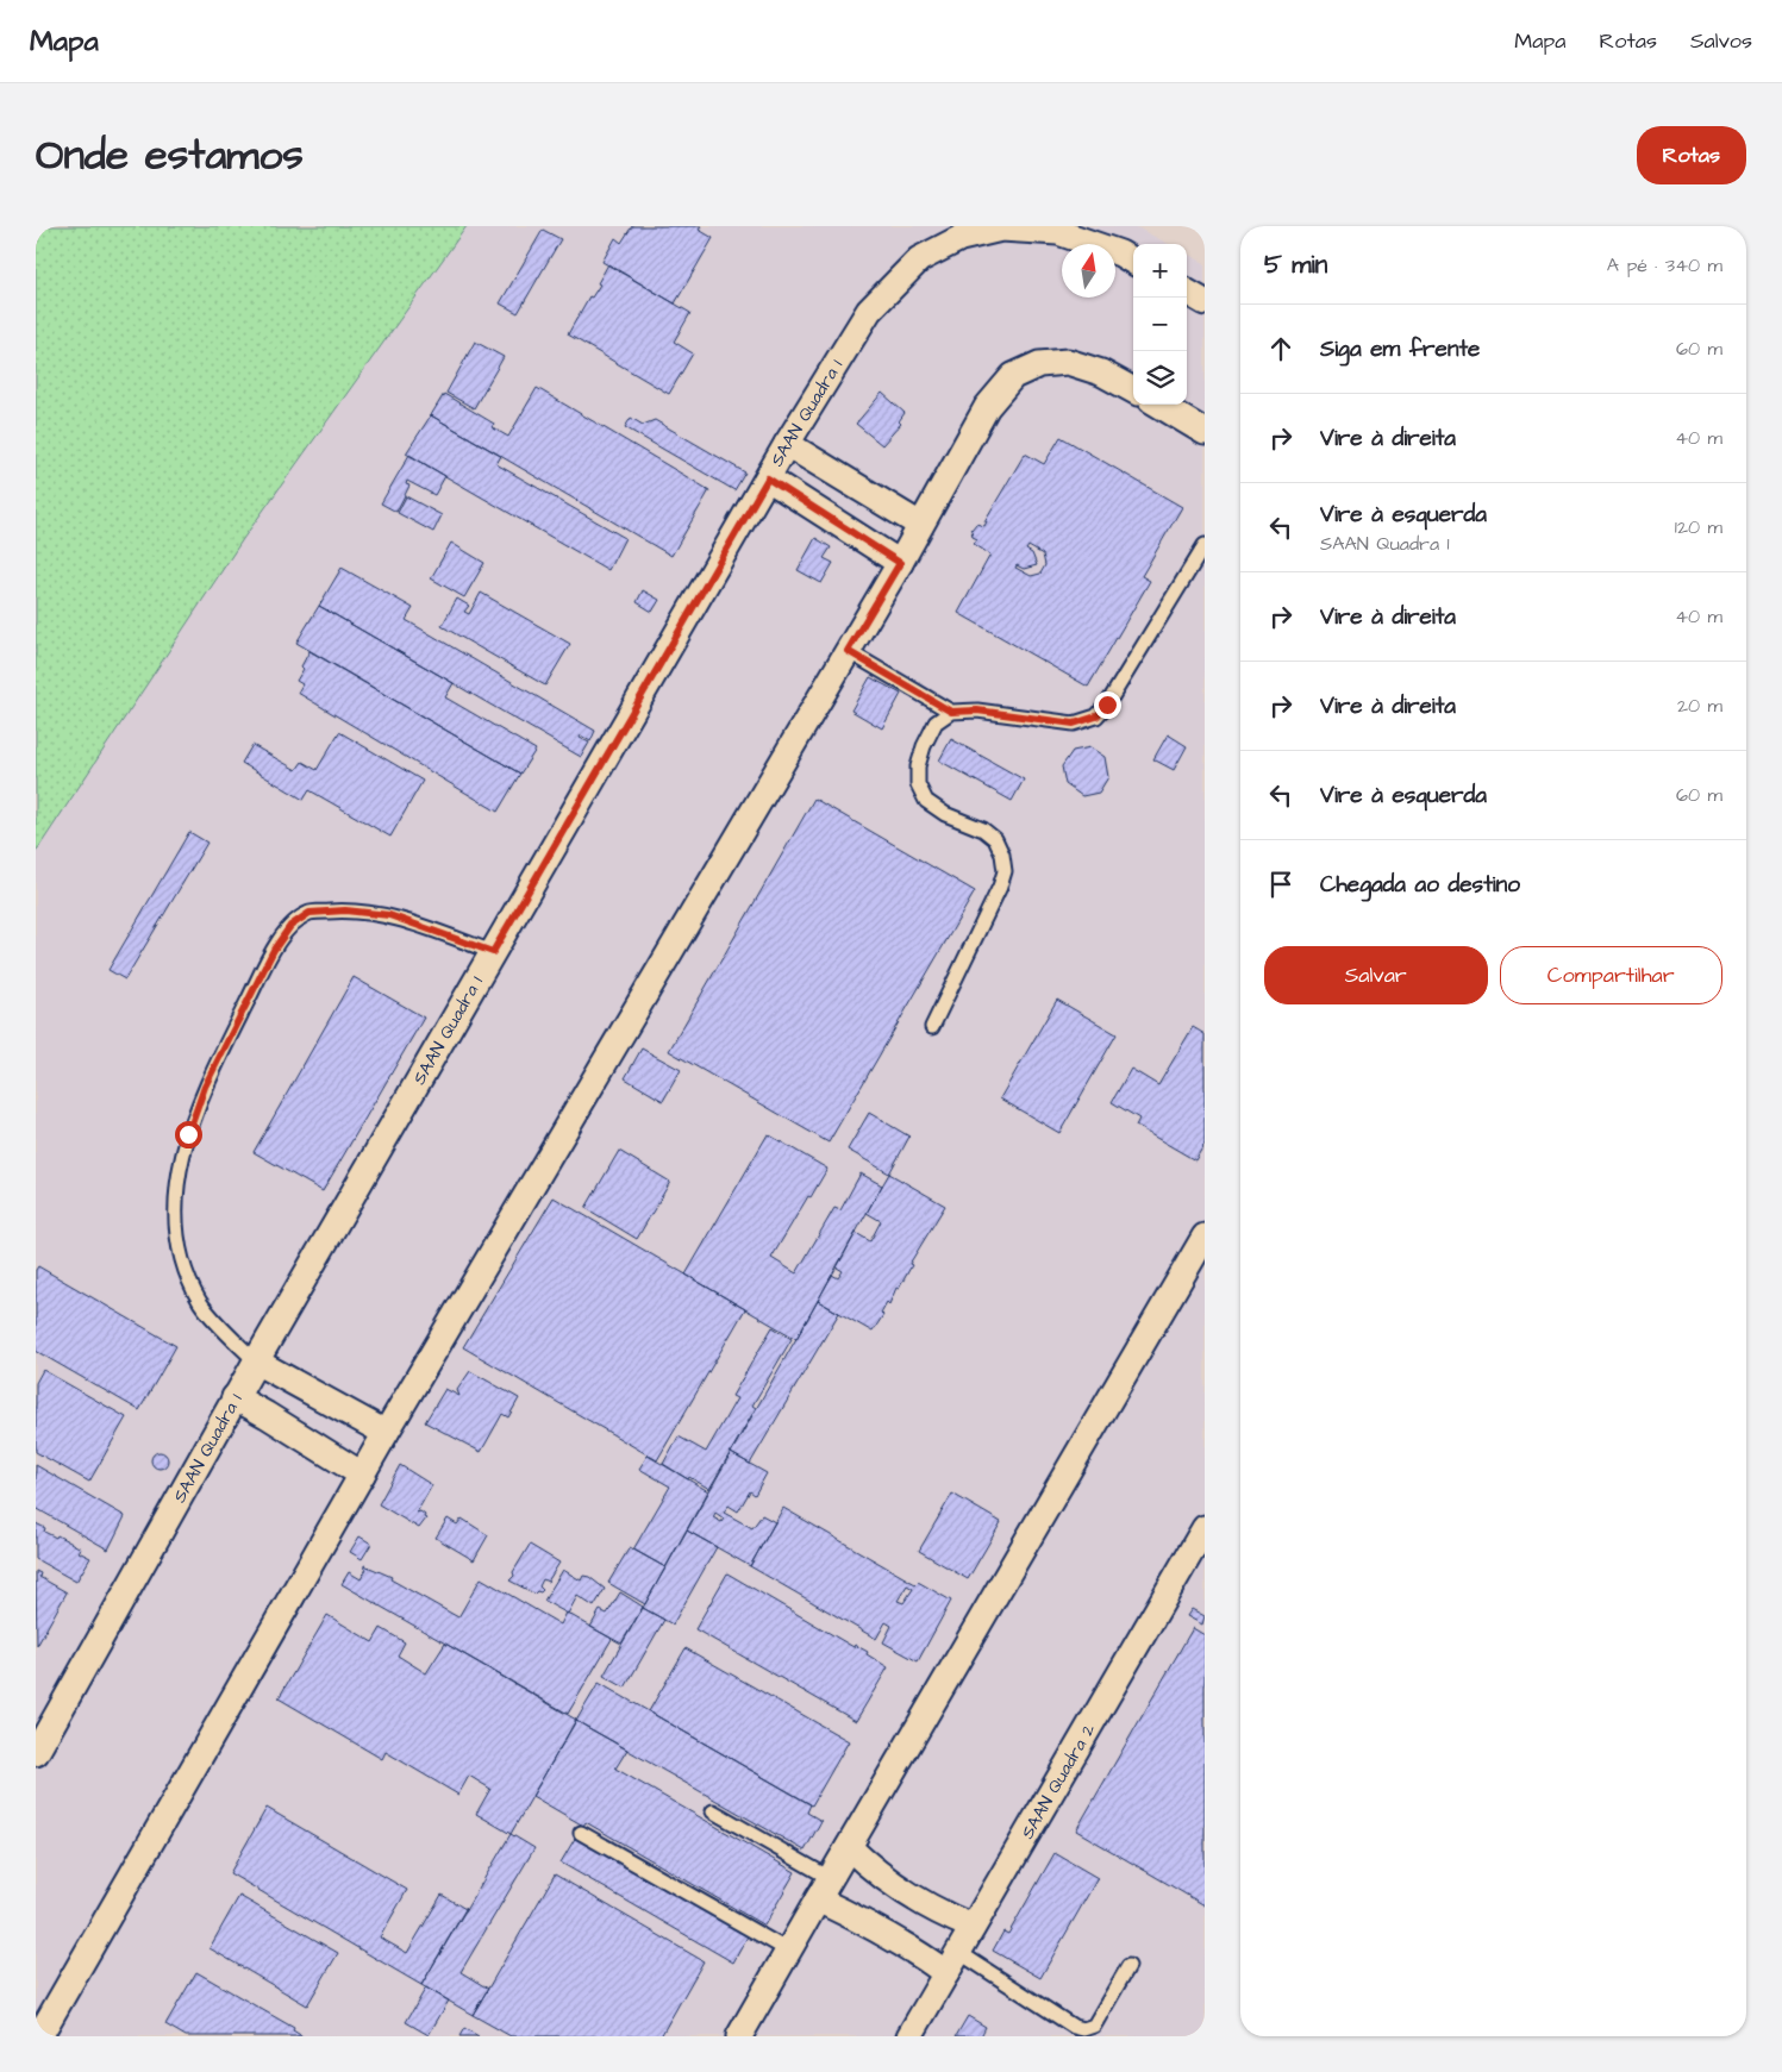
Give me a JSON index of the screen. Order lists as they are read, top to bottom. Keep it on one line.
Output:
{"streets":{"street":["SAAN Quadra 1","SAAN Quadra 2"]},"north":"top","page":{"header":"Mapa","nav":["Mapa","Rotas","Salvos"],"title":"Onde estamos","buttons":["Rotas",["Salvar","Compartilhar"]],"heading":["5 min","A pé · 340 m"],"map_buttons":["+","−"],"list":[["Siga em frente","60 m"],["Vire à direita","40 m"],["Vire à esquerda","SAAN Quadra 1","120 m"],["Vire à direita","40 m"],["Vire à direita","20 m"],["Vire à esquerda","60 m"],"Chegada ao destino"]}}
